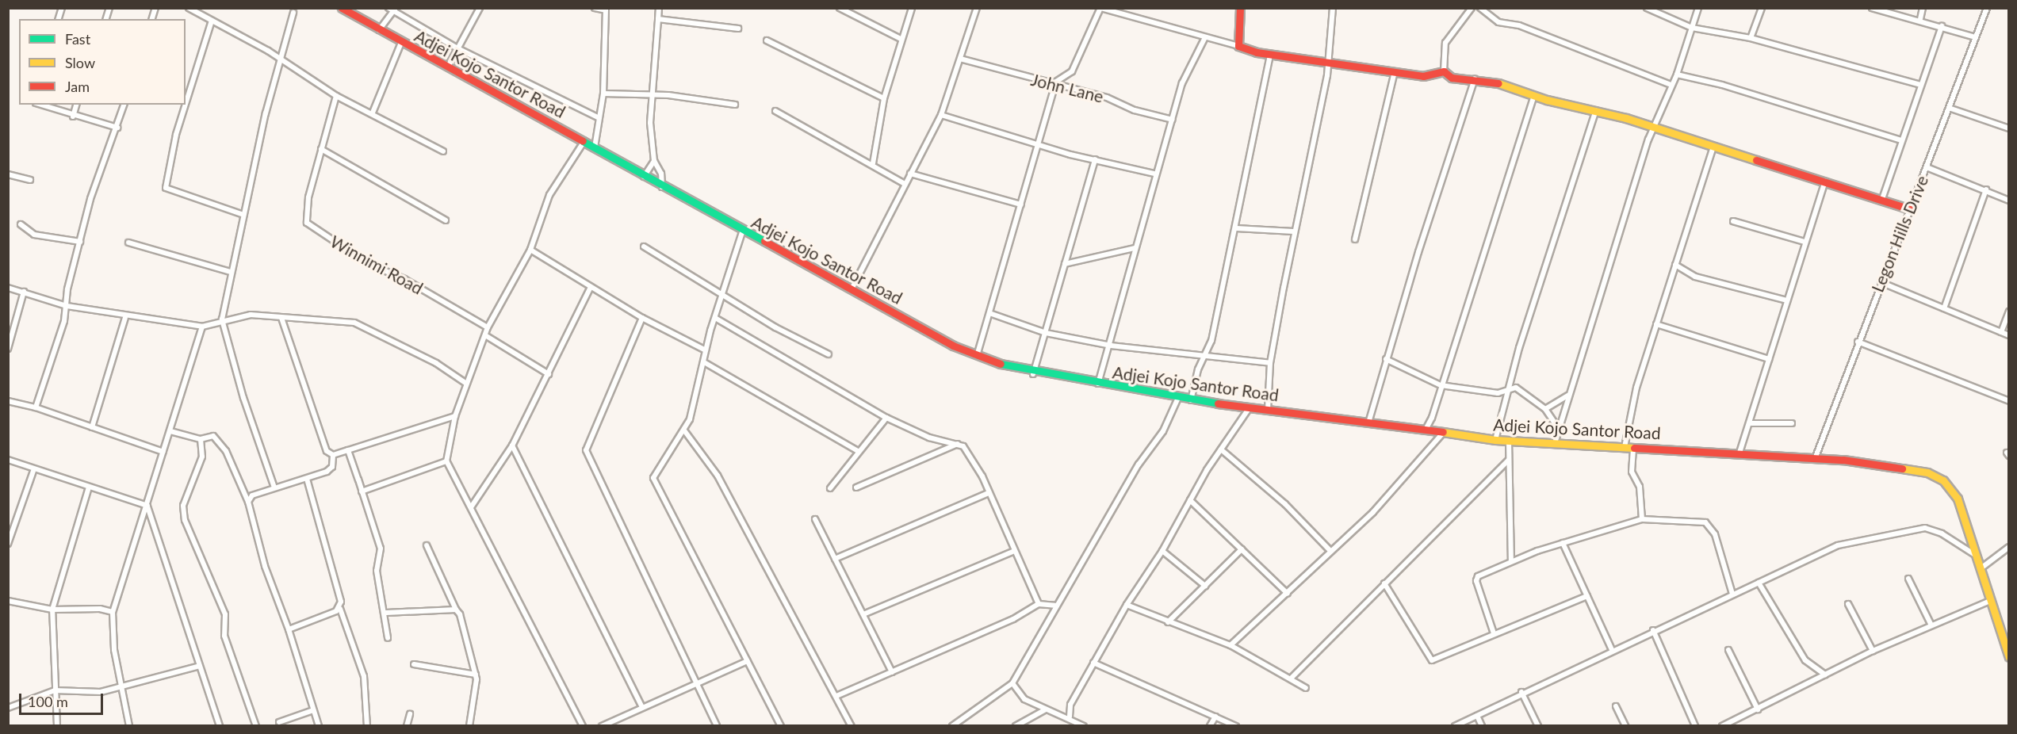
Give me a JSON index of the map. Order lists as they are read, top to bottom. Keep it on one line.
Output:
{"streets":{"street":["Adjei Kojo Santor Road","John Lane","Legon Hills Drive","Winnimi Road"]},"crossings":[["Adjei Kojo Santor Road","Legon Hills Drive"]],"legend":["Fast","Slow","Jam"],"scale_bar":"100 m"}
